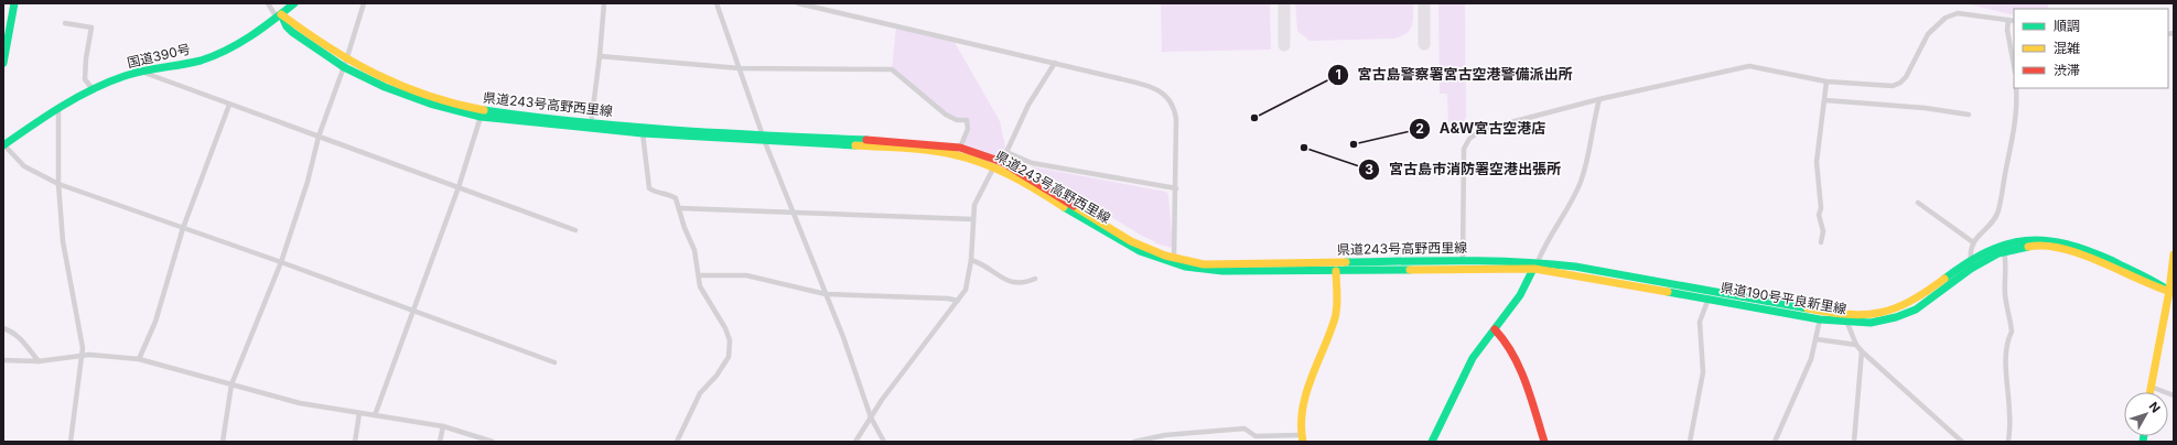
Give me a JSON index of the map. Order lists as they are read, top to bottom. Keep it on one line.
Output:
{"streets":{"main road":["国道390号","県道243号高野西里線","県道190号平良新里線"]},"crossings":[["国道390号","県道243号高野西里線"],["県道243号高野西里線","県道190号平良新里線"]],"places":["宮古島警察署宮古空港警備派出所","A&W宮古空港店","宮古島市消防署空港出張所"],"legend":["順調","混雑","渋滞"],"north":"top right"}
